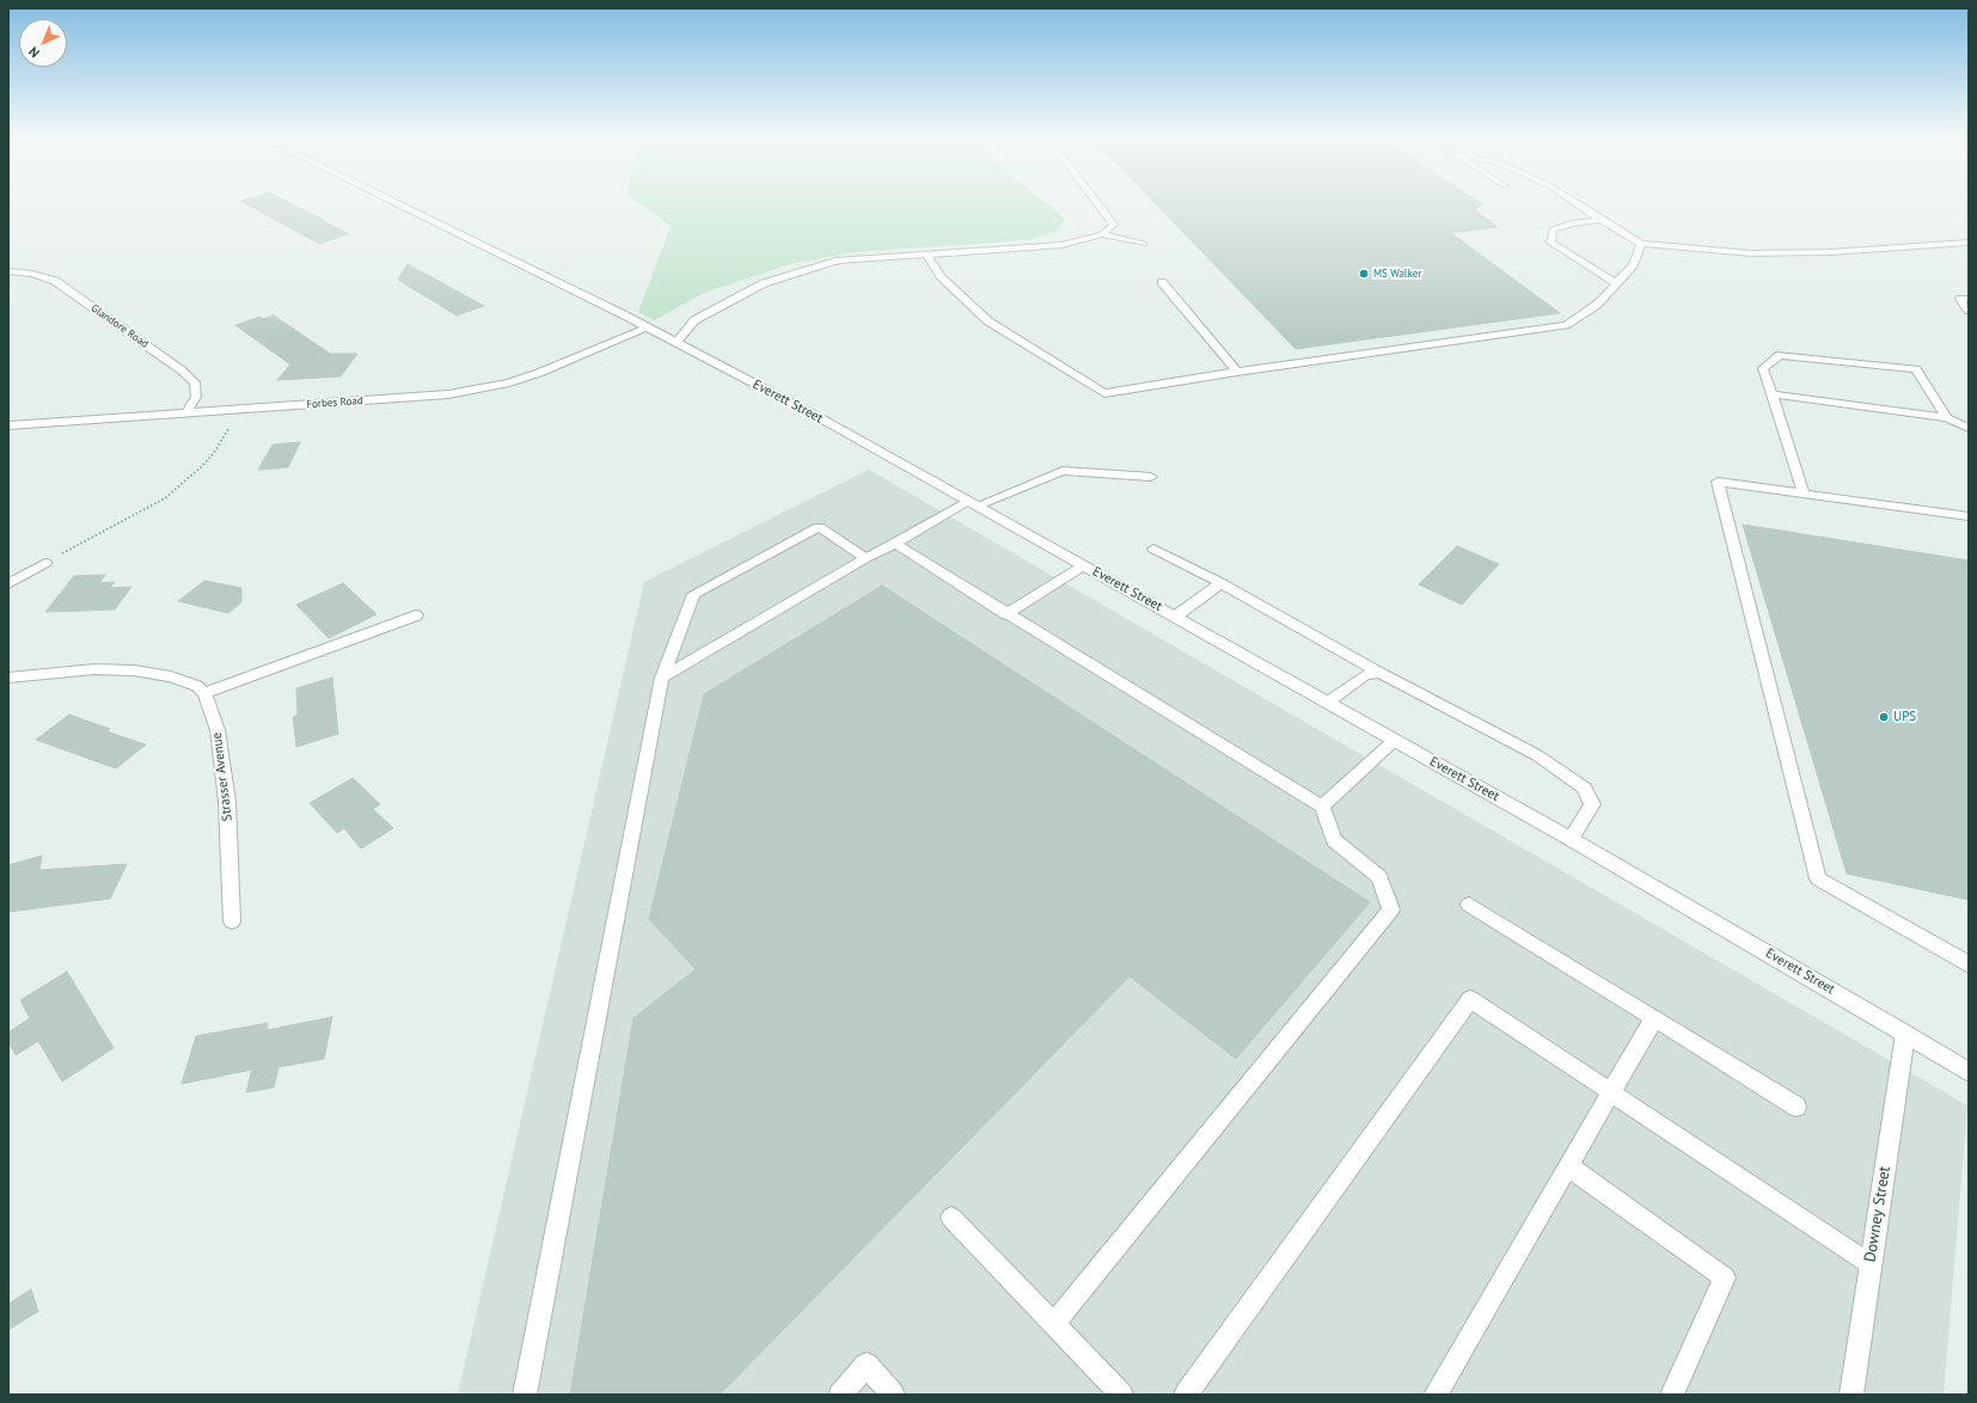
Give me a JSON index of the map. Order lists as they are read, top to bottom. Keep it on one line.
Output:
{"streets":{"street":["Glandore Road","Everett Street","Forbes Road","Strasser Avenue","Downey Street"]},"crossings":[["Glandore Road","Forbes Road"],["Everett Street","Forbes Road"],["Everett Street","Downey Street"]],"places":["MS Walker","UPS"],"north":"bottom left"}
